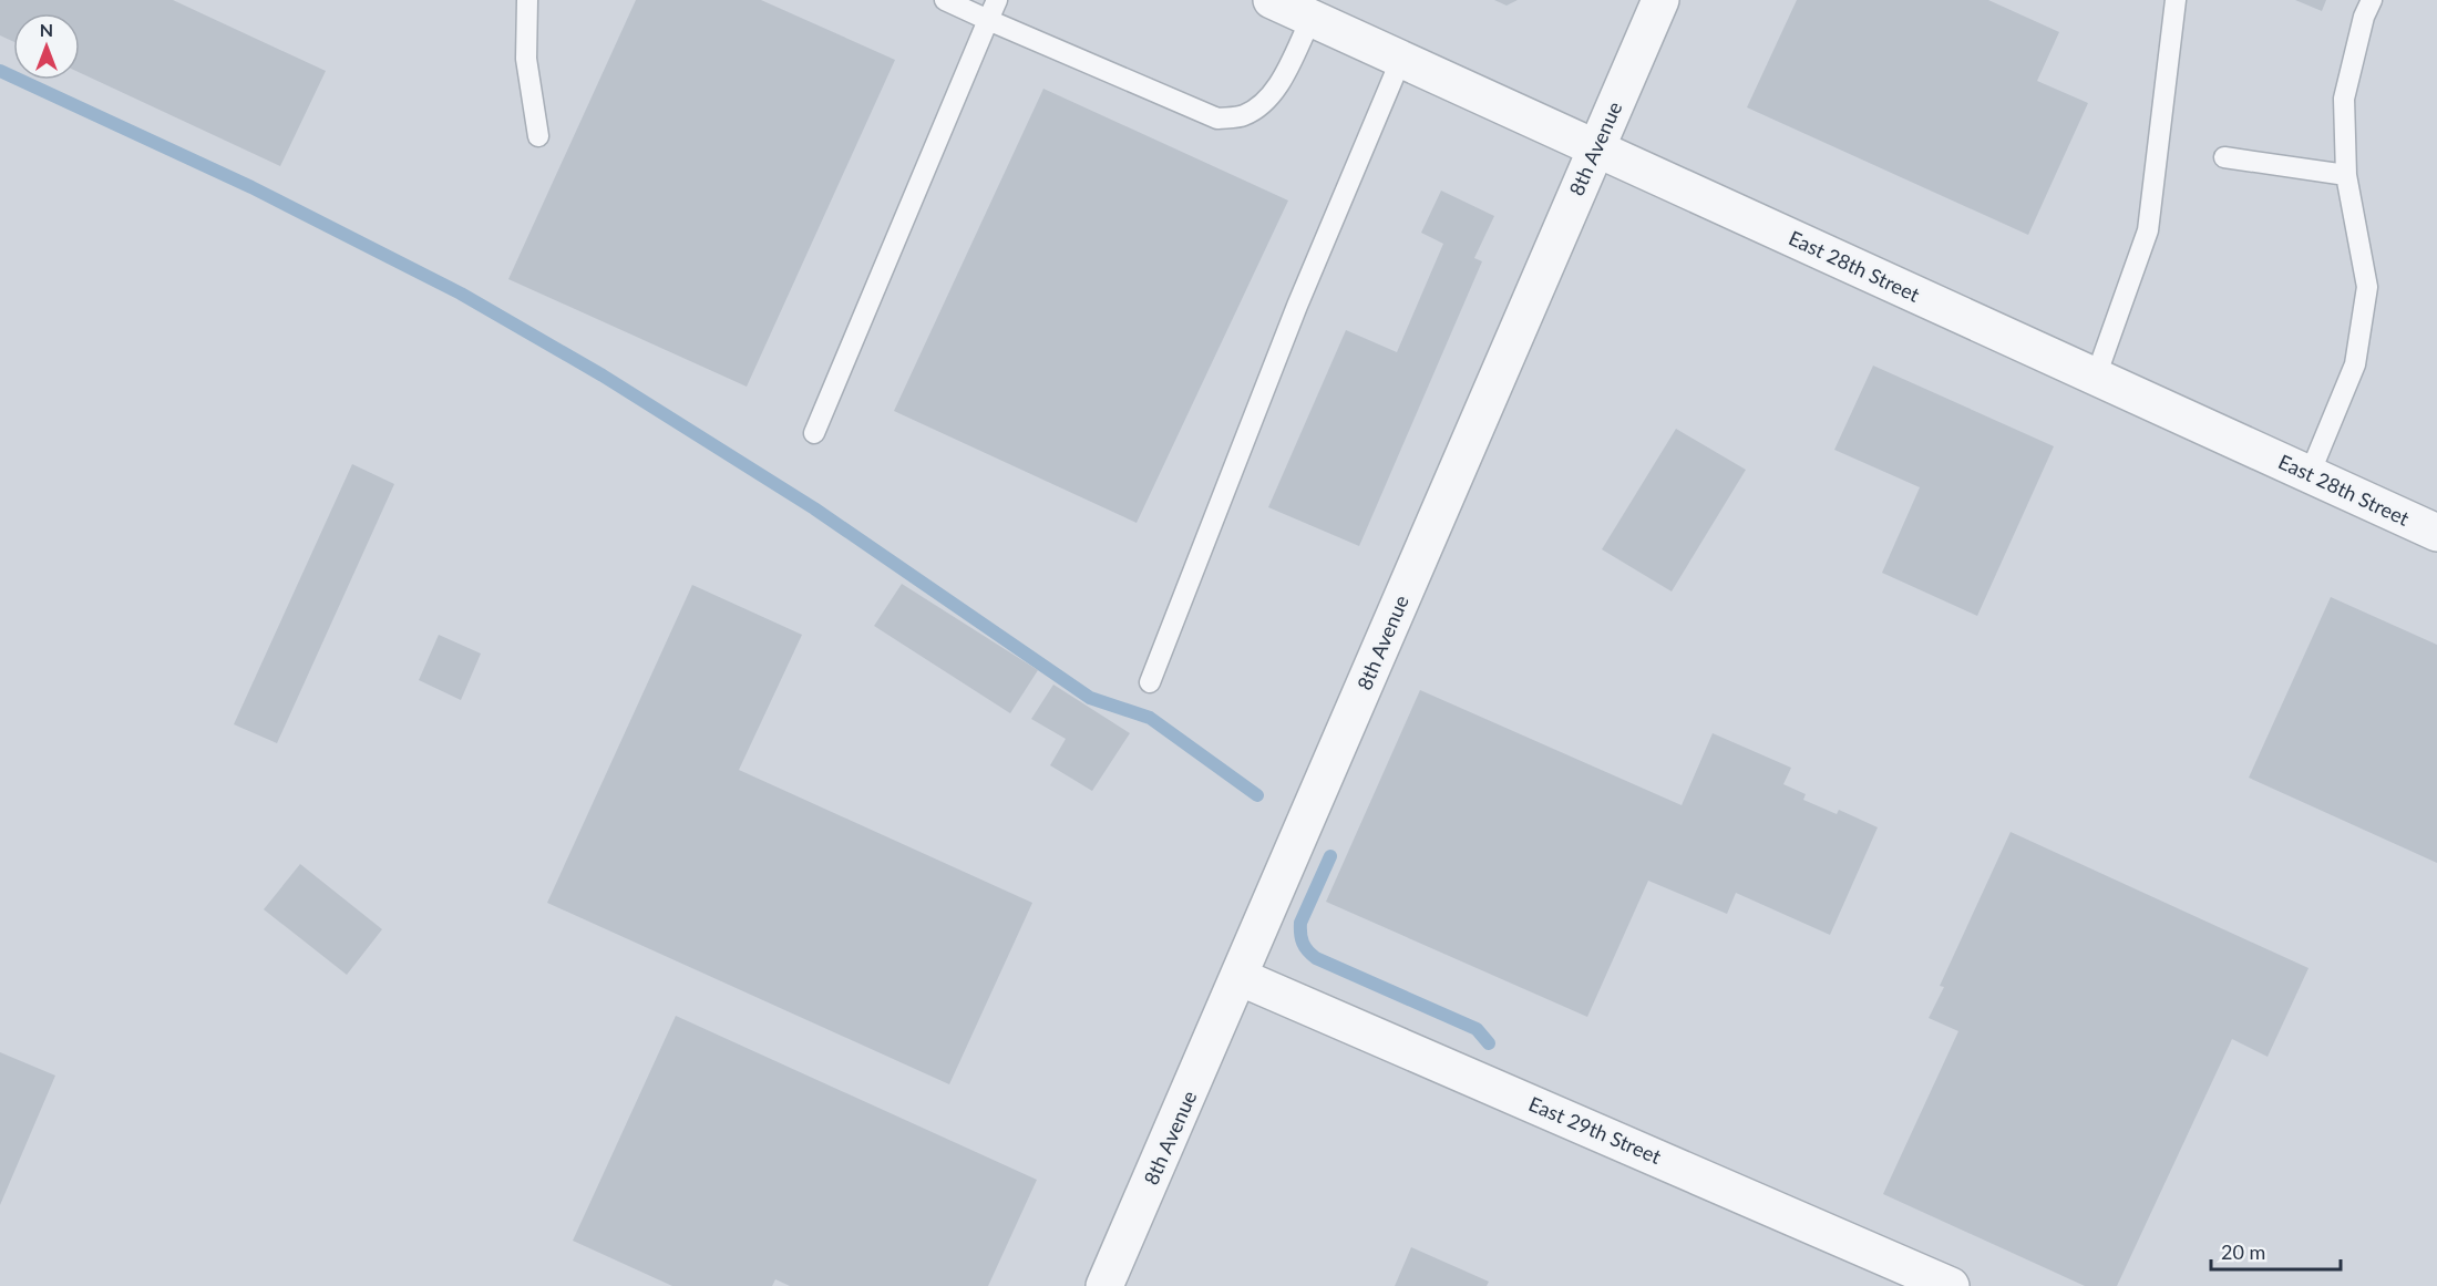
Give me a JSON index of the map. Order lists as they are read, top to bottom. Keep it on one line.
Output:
{"streets":{"street":["8th Avenue","East 28th Street","East 29th Street"]},"crossings":[["8th Avenue","East 28th Street"],["8th Avenue","East 29th Street"]],"scale_bar":"20 m","north":"top"}
